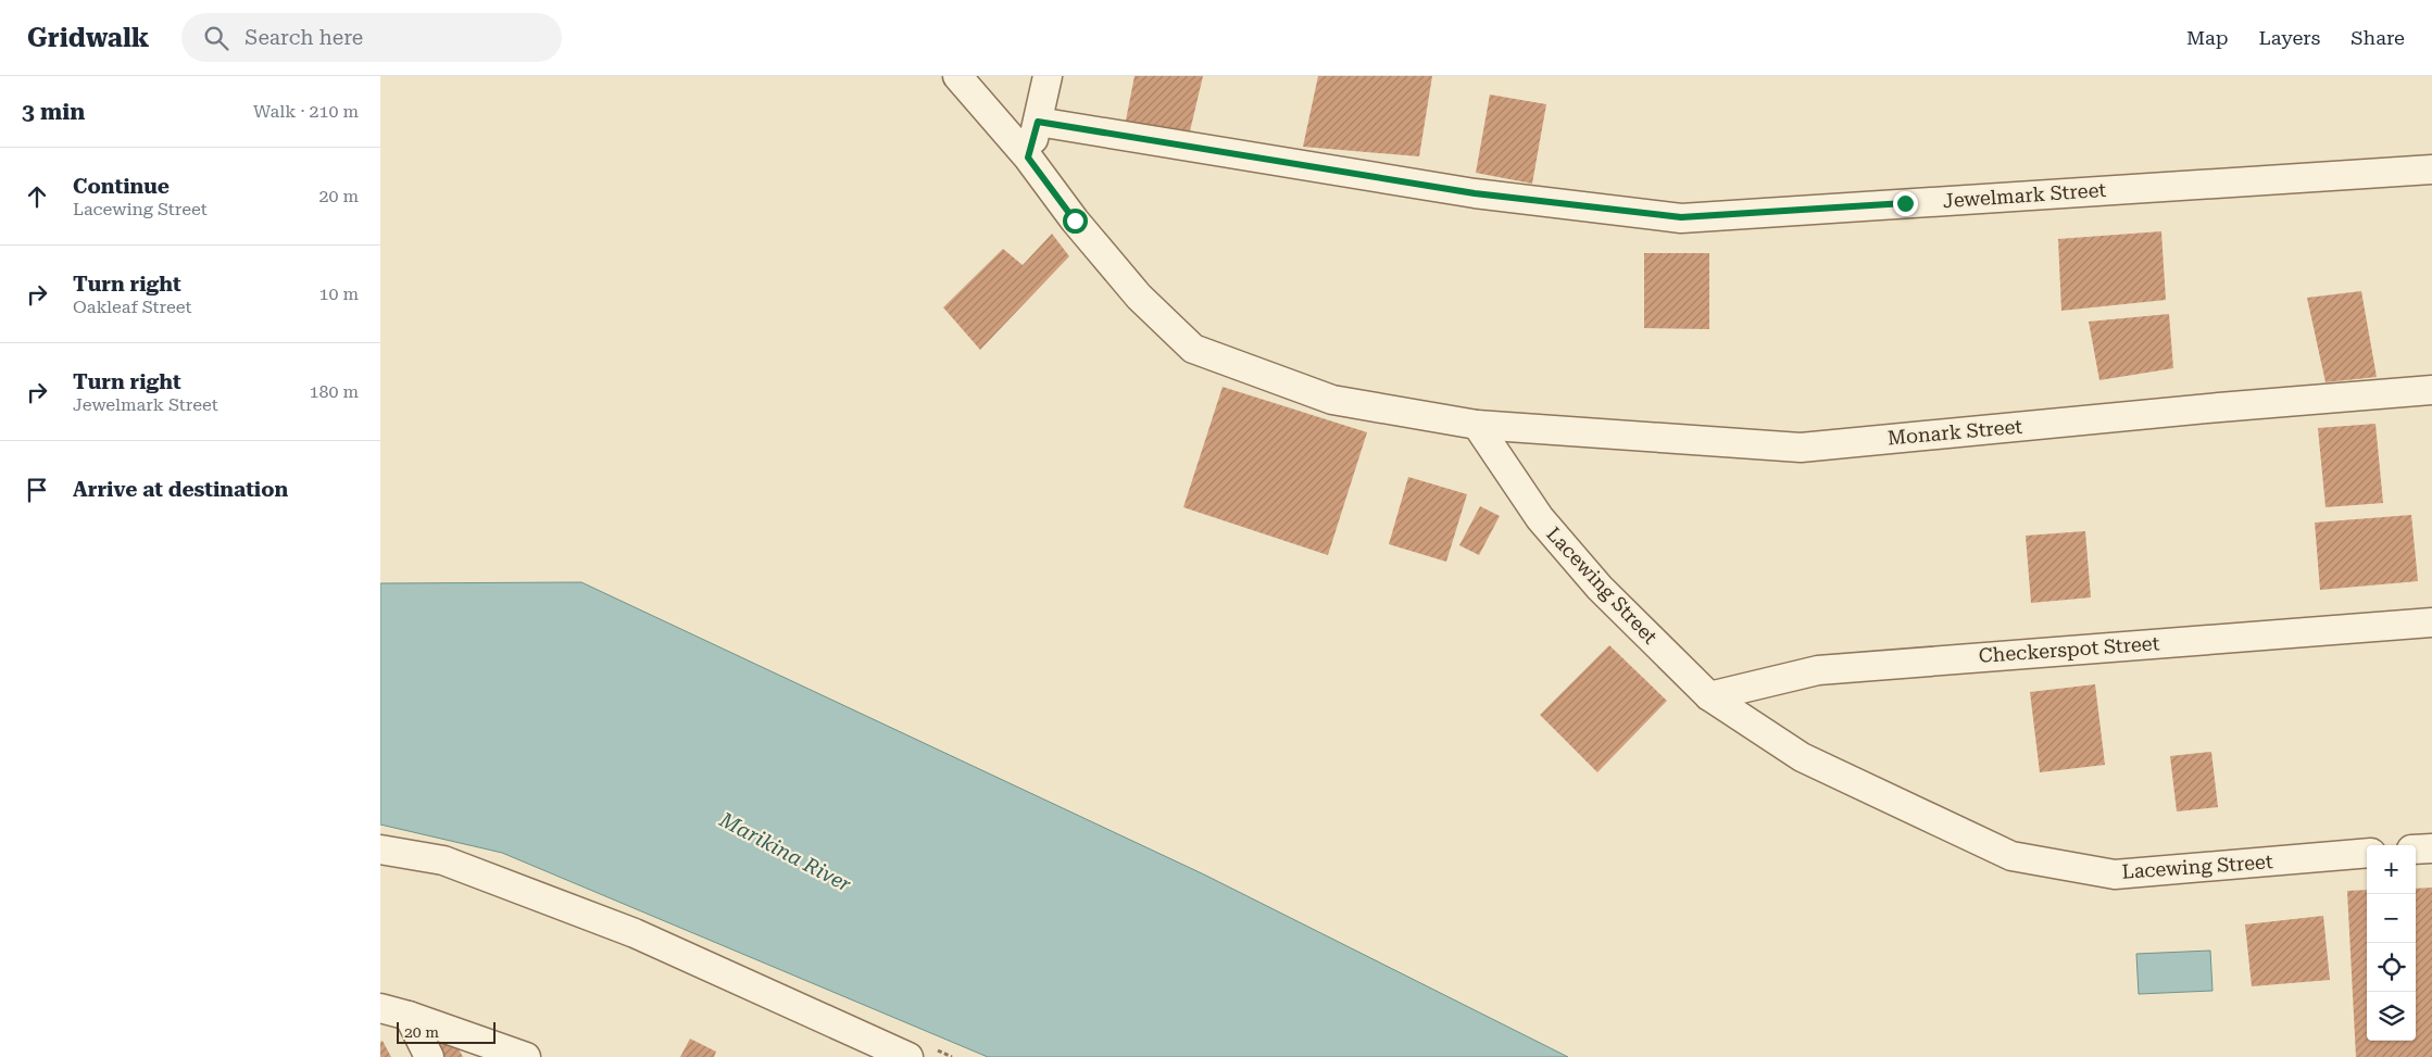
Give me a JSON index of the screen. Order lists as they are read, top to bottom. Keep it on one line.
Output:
{"streets":{"street":["Jewelmark Street","Monark Street","Lacewing Street","Checkerspot Street"]},"crossings":[["Monark Street","Lacewing Street"],["Lacewing Street","Checkerspot Street"]],"water":["Marikina River"],"scale_bar":"20 m","page":{"header":"Gridwalk","search":"Search here","nav":["Map","Layers","Share"],"heading":["3 min","Walk · 210 m"],"list":[["Continue","Lacewing Street","20 m"],["Turn right","Oakleaf Street","10 m"],["Turn right","Jewelmark Street","180 m"],"Arrive at destination"],"map_buttons":["+","−"],"scale":"20 m"}}
